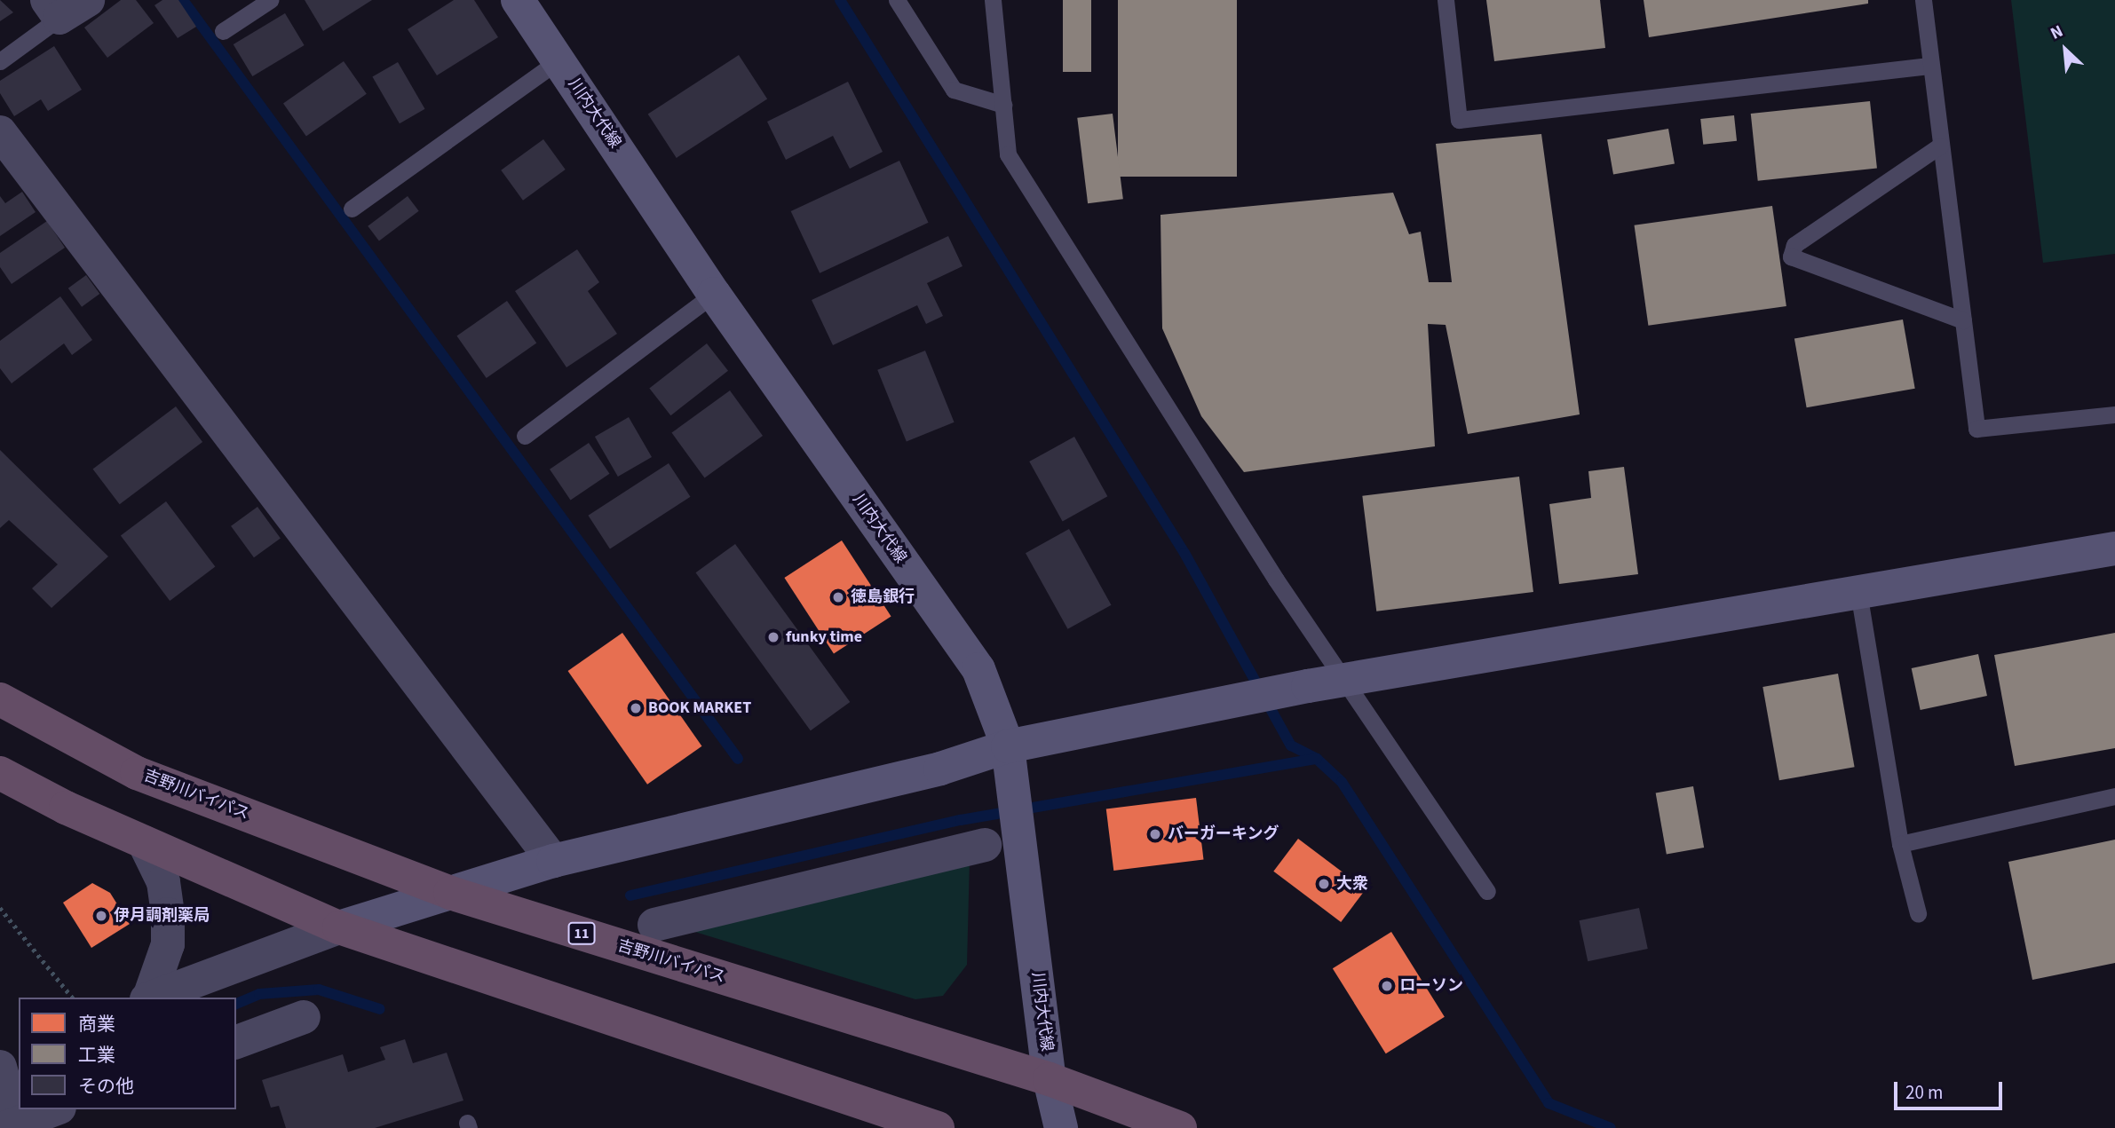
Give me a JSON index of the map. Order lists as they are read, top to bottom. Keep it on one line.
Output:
{"streets":{"highway":["吉野川バイパス","11"],"street":["川内大代線"]},"crossings":[["川内大代線","吉野川バイパス"]],"places":["徳島銀行","funky time","BOOK MARKET","バーガーキング","大衆","伊月調剤薬局","ローソン"],"legend":["商業","工業","その他"],"scale_bar":"20 m","north":"top left"}
